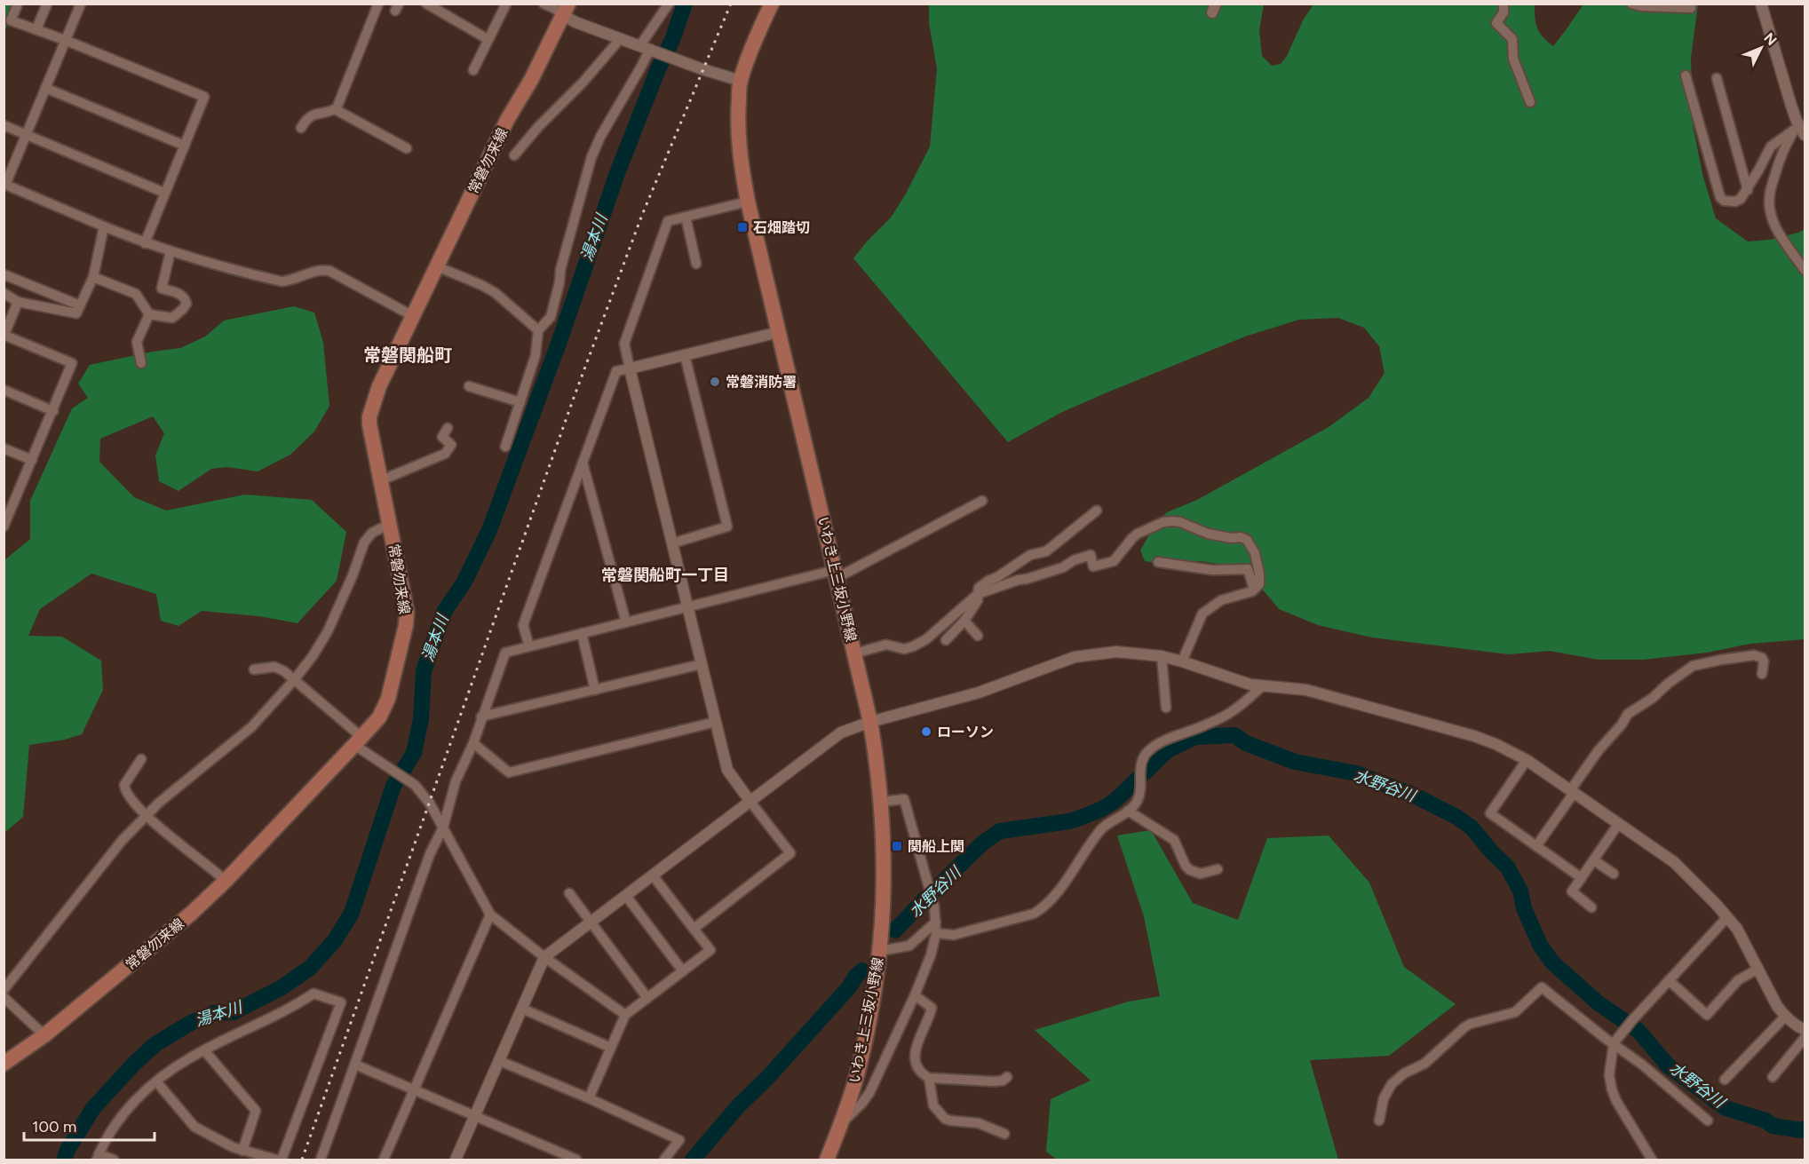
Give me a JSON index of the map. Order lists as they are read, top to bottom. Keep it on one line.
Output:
{"streets":{"main road":["常磐勿来線","いわき上三坂小野線"]},"districts":["常磐関船町","常磐関船町一丁目"],"water":["湯本川","水野谷川"],"places":{"transit":["石畑踏切","関船上関"],"other":["常磐消防署","ローソン"]},"scale_bar":"100 m","north":"top right"}
